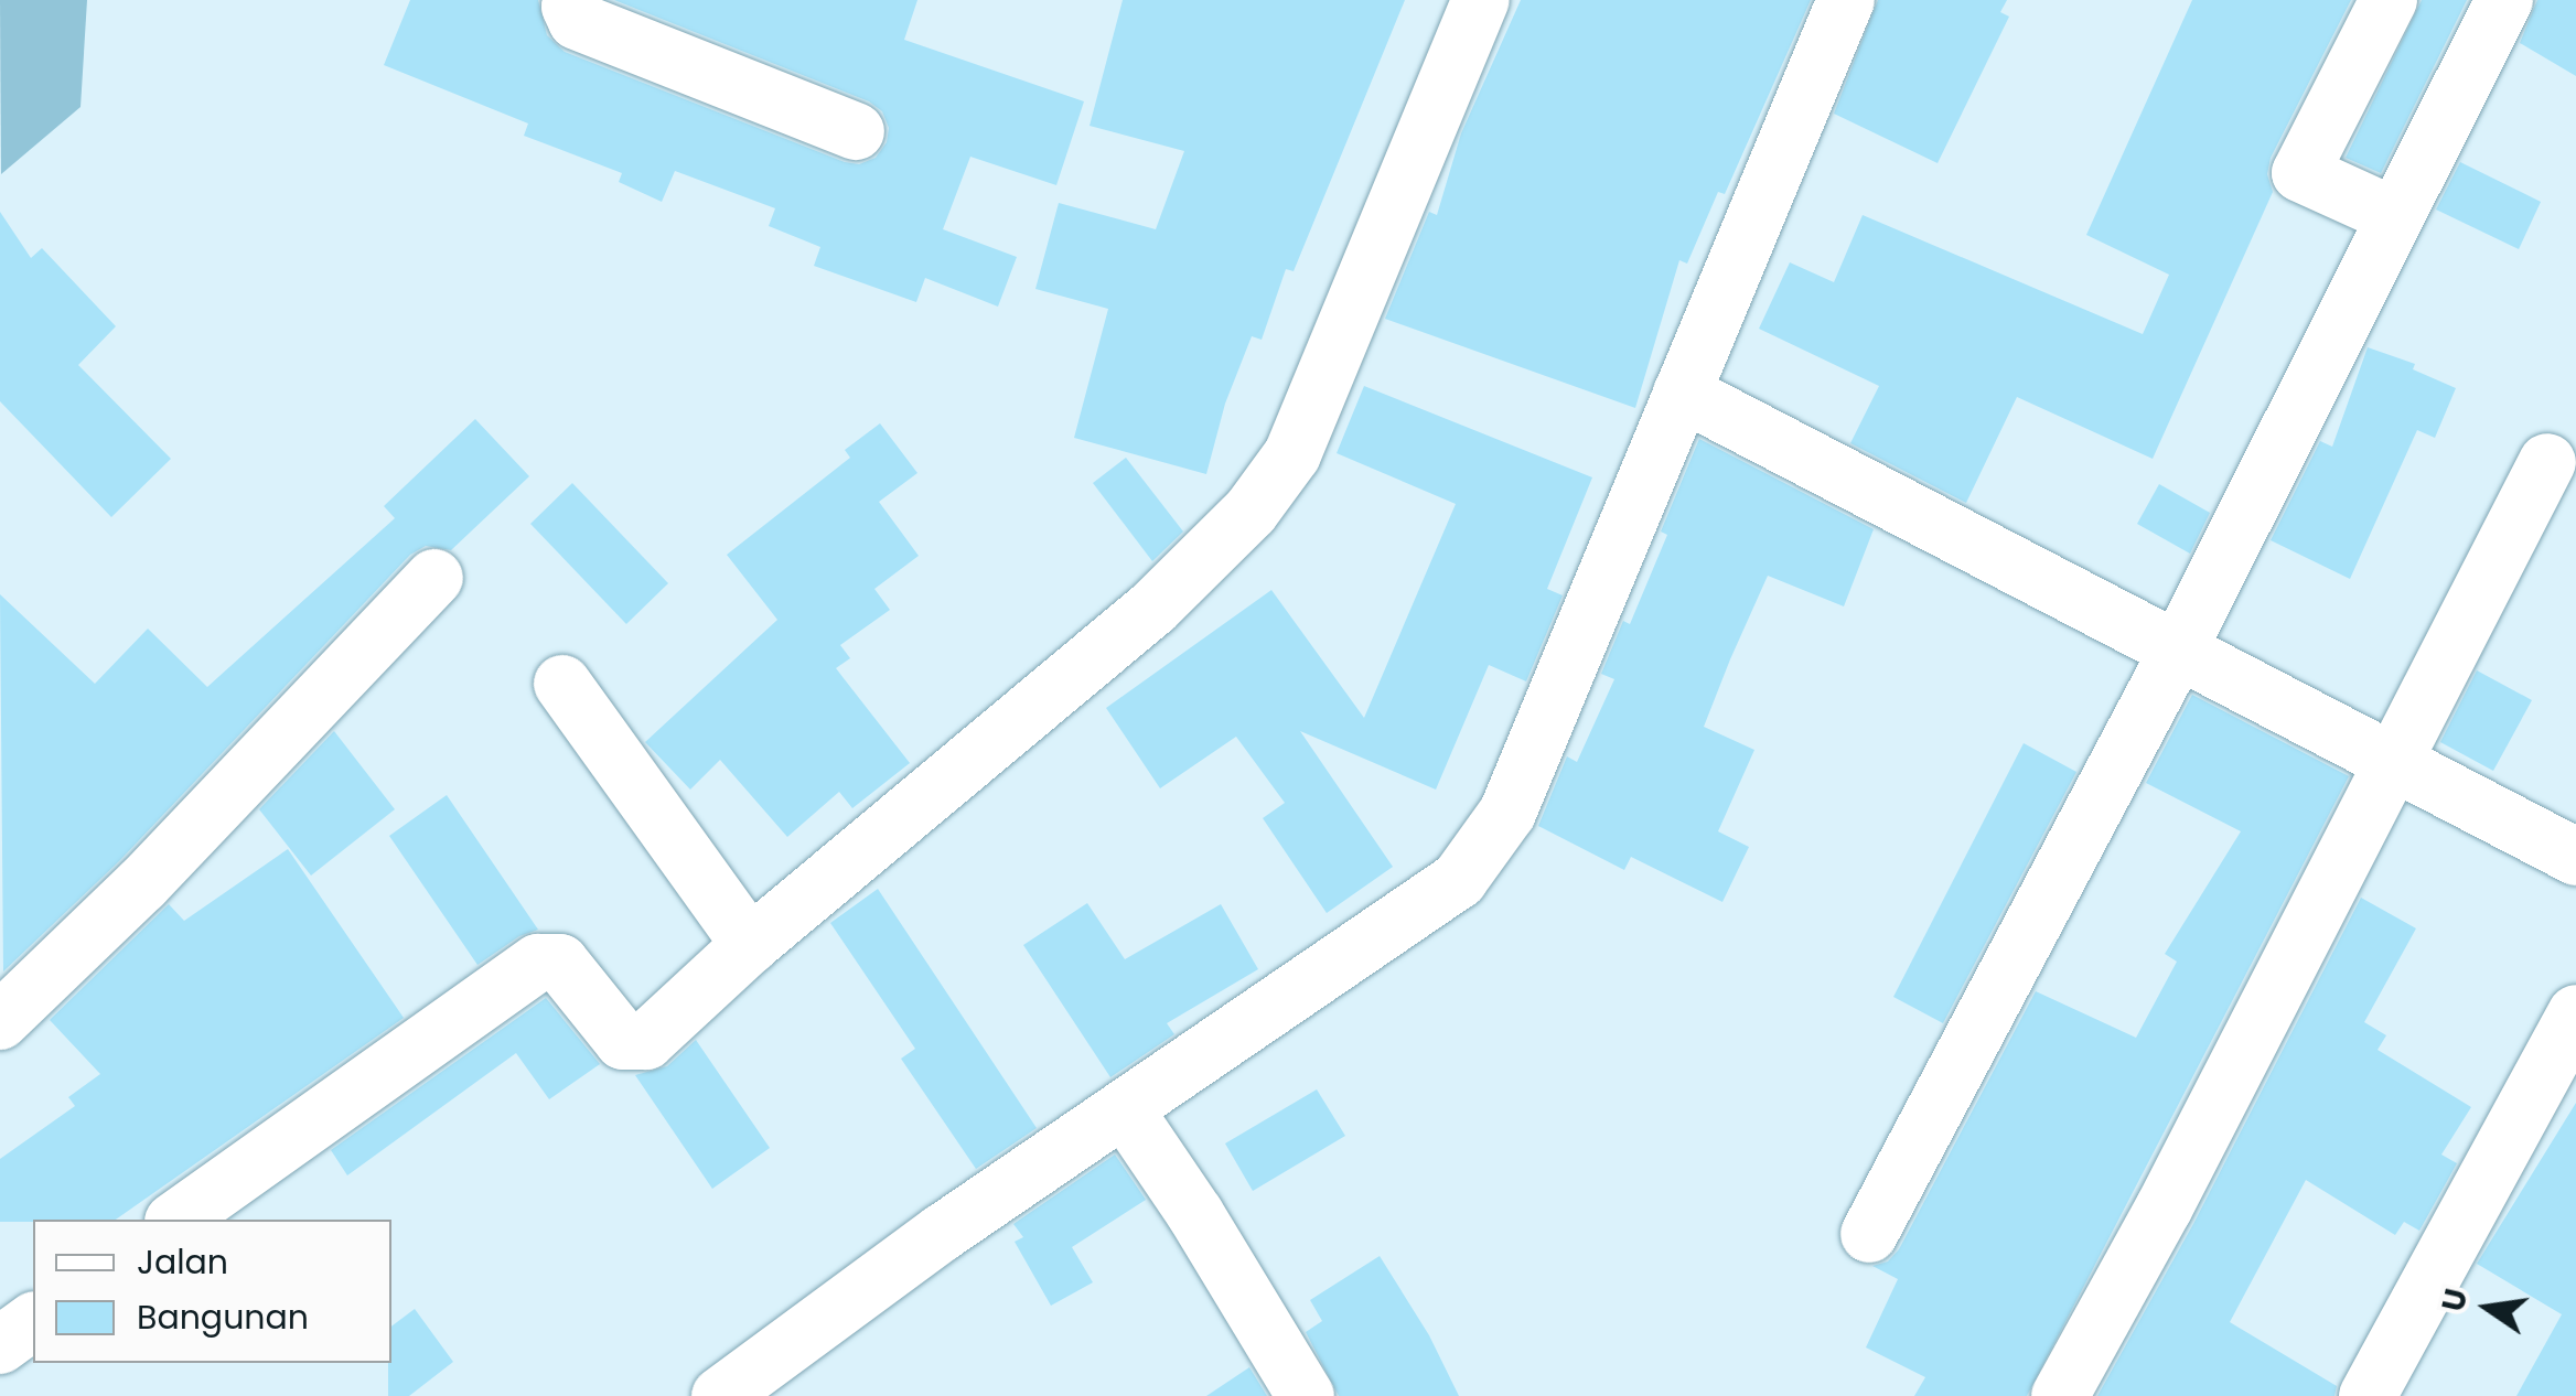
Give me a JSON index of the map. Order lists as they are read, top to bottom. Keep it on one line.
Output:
{"legend":["Jalan","Bangunan"],"north":"left"}
